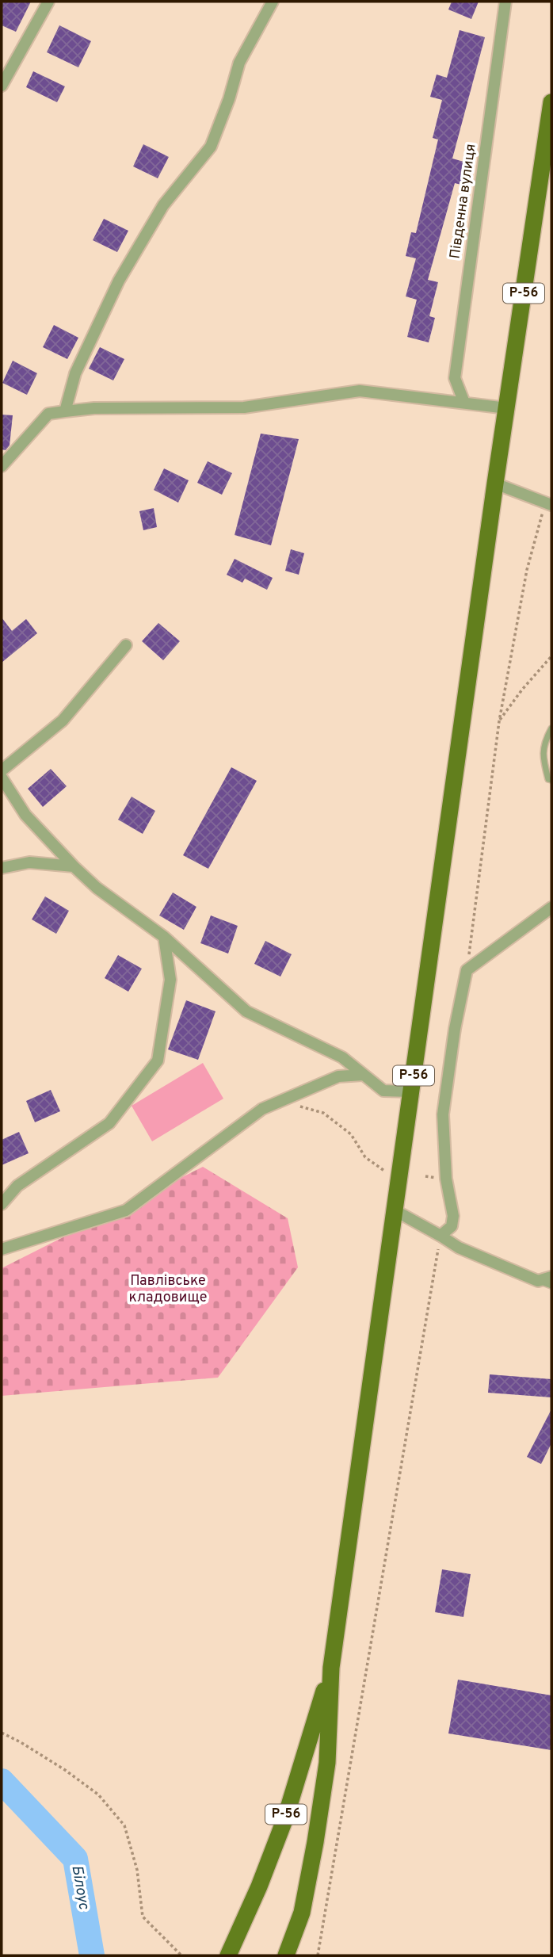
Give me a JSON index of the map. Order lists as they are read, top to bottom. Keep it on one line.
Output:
{"streets":{"main road":["Р-56"],"street":["Південна вулиця"]},"water":["Білоус"],"parks":["Павлівське кладовище"]}
